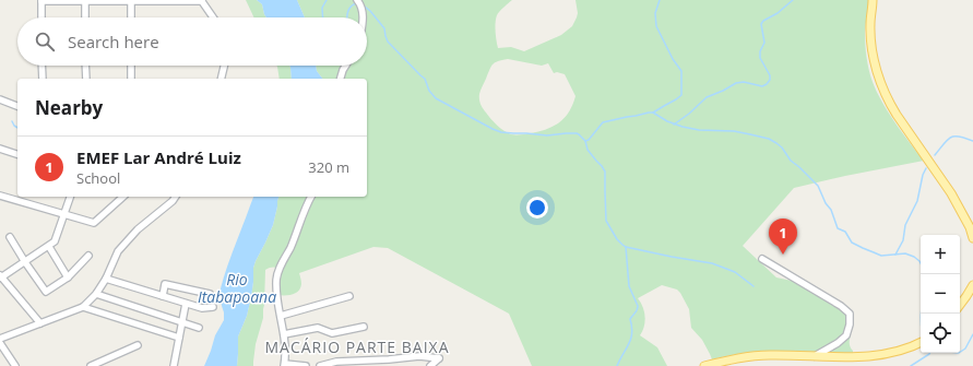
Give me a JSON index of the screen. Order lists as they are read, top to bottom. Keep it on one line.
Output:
{"districts":["MACÁRIO PARTE BAIXA"],"water":["Rio Itabapoana"],"page":{"search":"Search here","heading":"Nearby","list":[{"mark":"1","name":"EMEF Lar André Luiz","note":"School","value":"320 m"}],"pins":"1","map_buttons":["+","−"]}}
